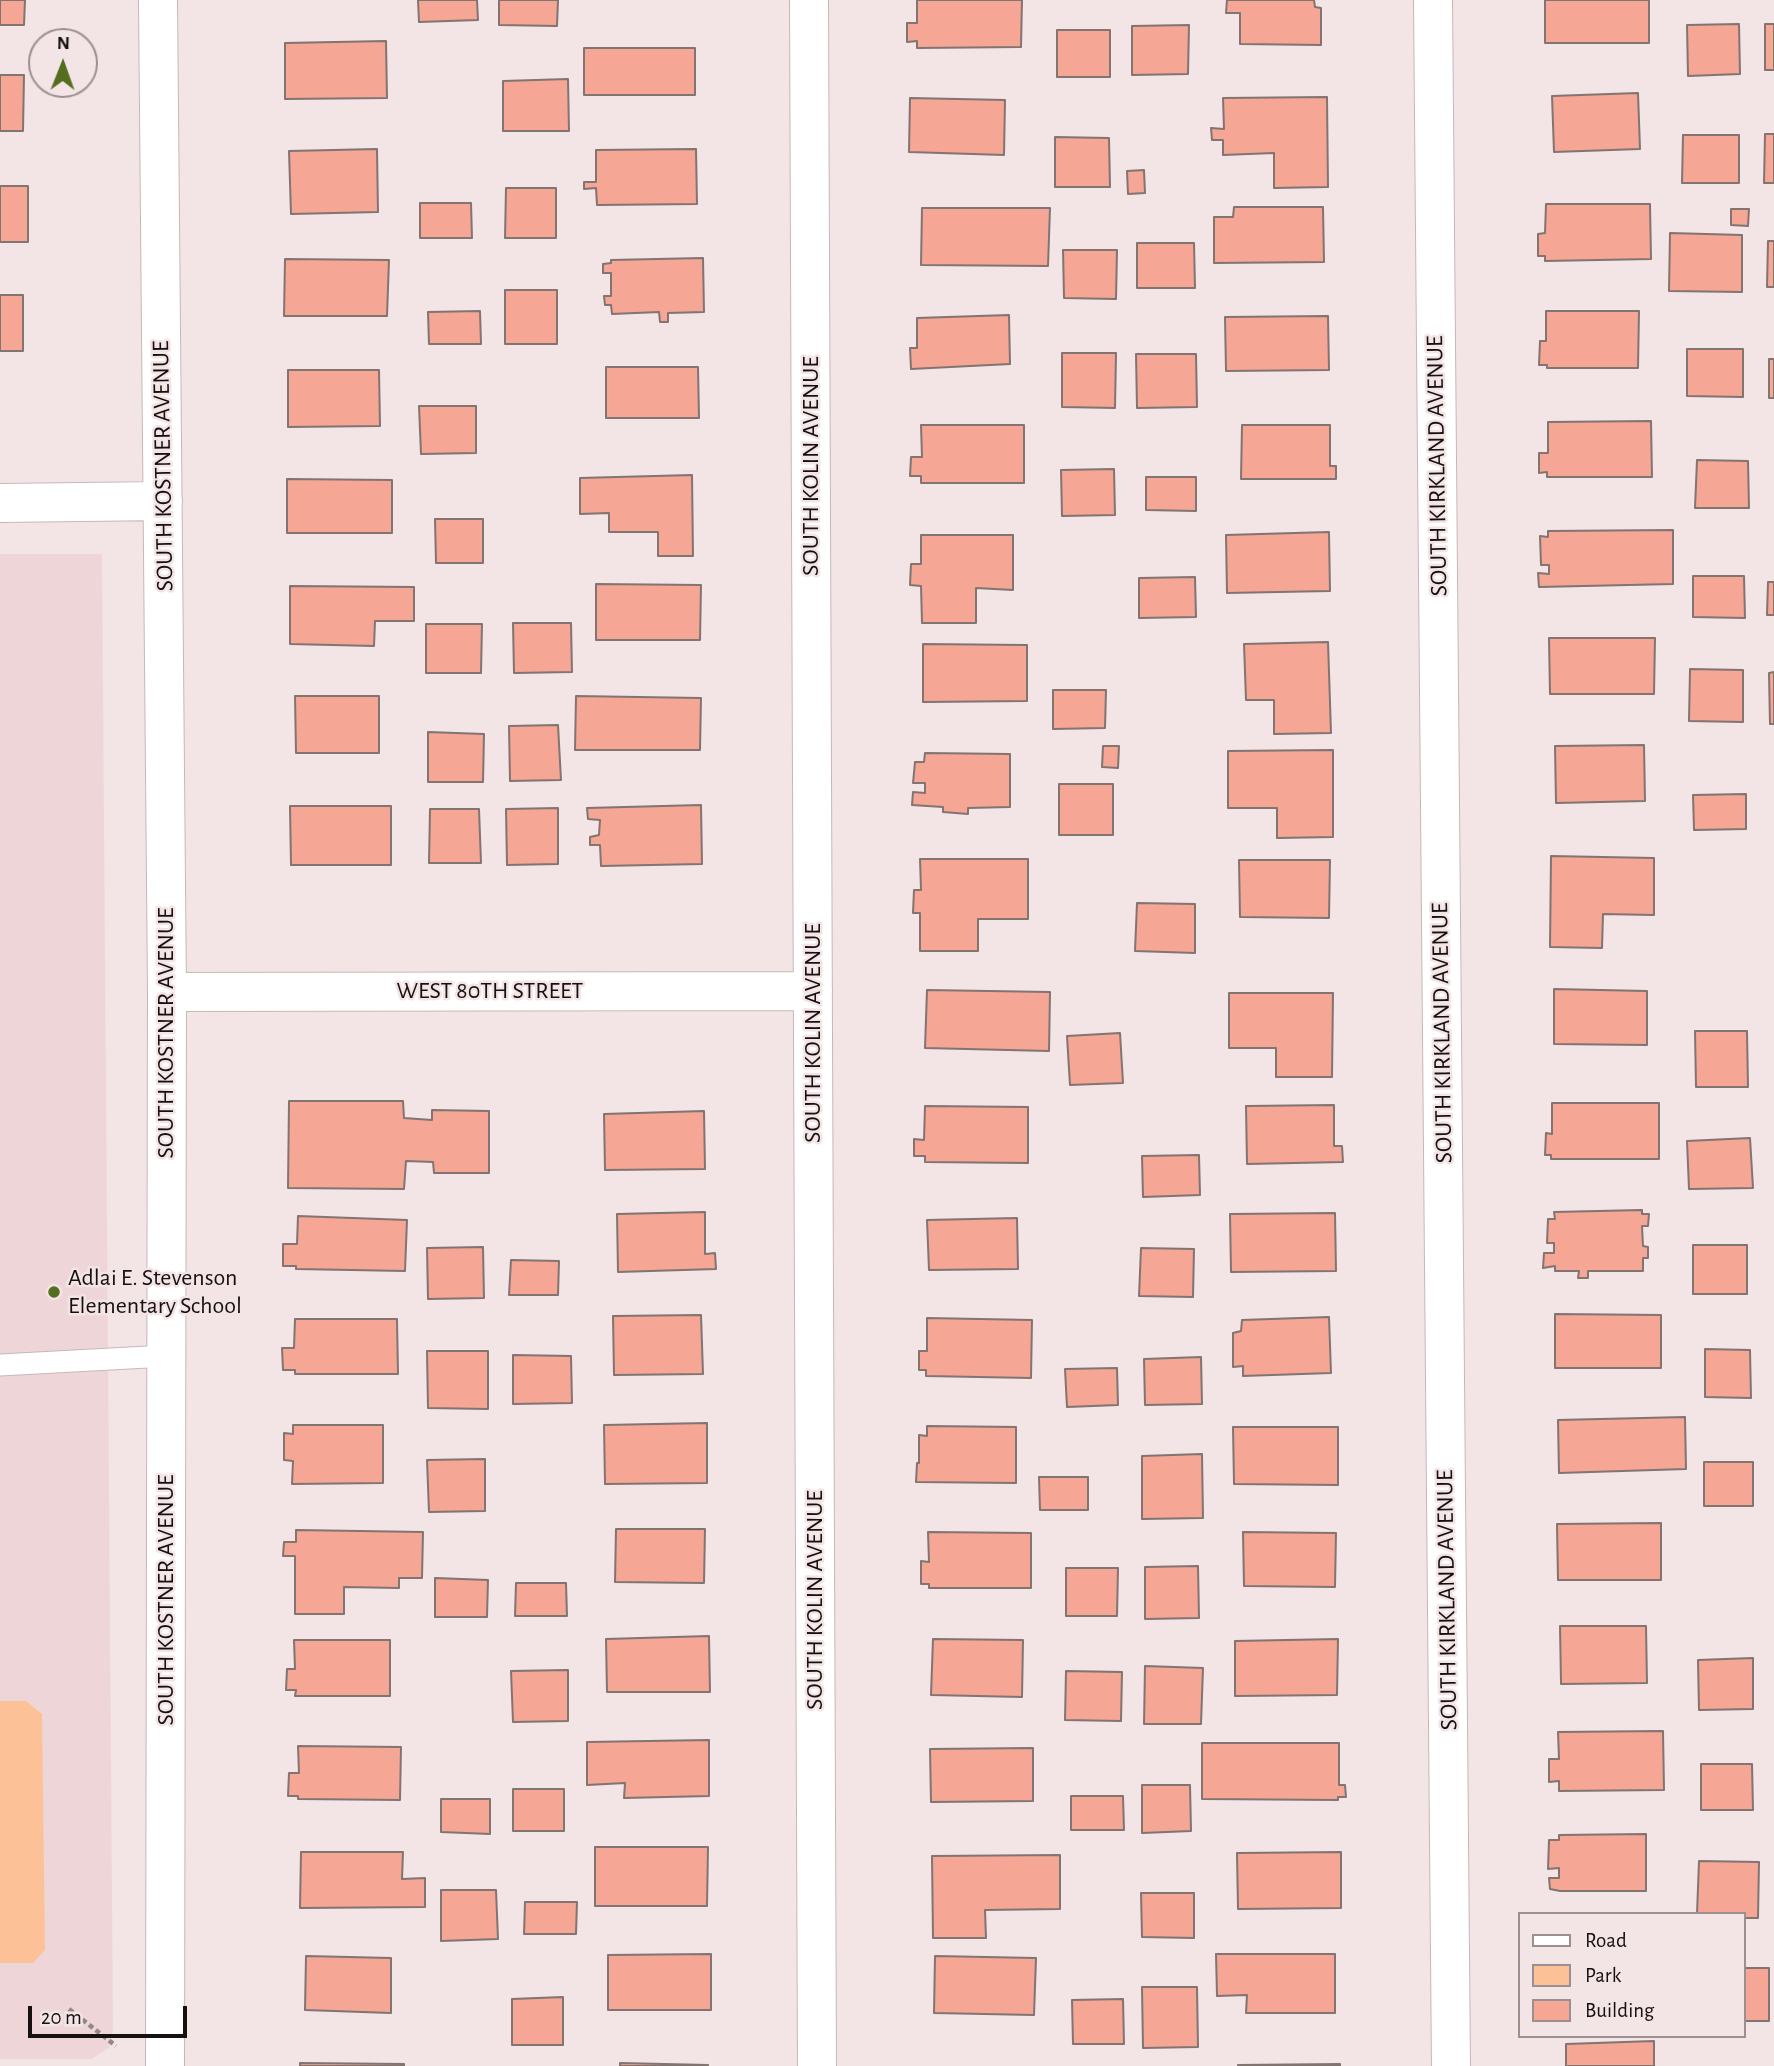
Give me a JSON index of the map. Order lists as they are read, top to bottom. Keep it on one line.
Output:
{"streets":{"street":["SOUTH KOSTNER AVENUE","SOUTH KOLIN AVENUE","SOUTH KIRKLAND AVENUE","WEST 80TH STREET"]},"crossings":[["SOUTH KOSTNER AVENUE","WEST 80TH STREET"],["SOUTH KOLIN AVENUE","WEST 80TH STREET"]],"places":["Adlai E. Stevenson Elementary School"],"legend":["Road","Park","Building"],"scale_bar":"20 m","north":"top"}
